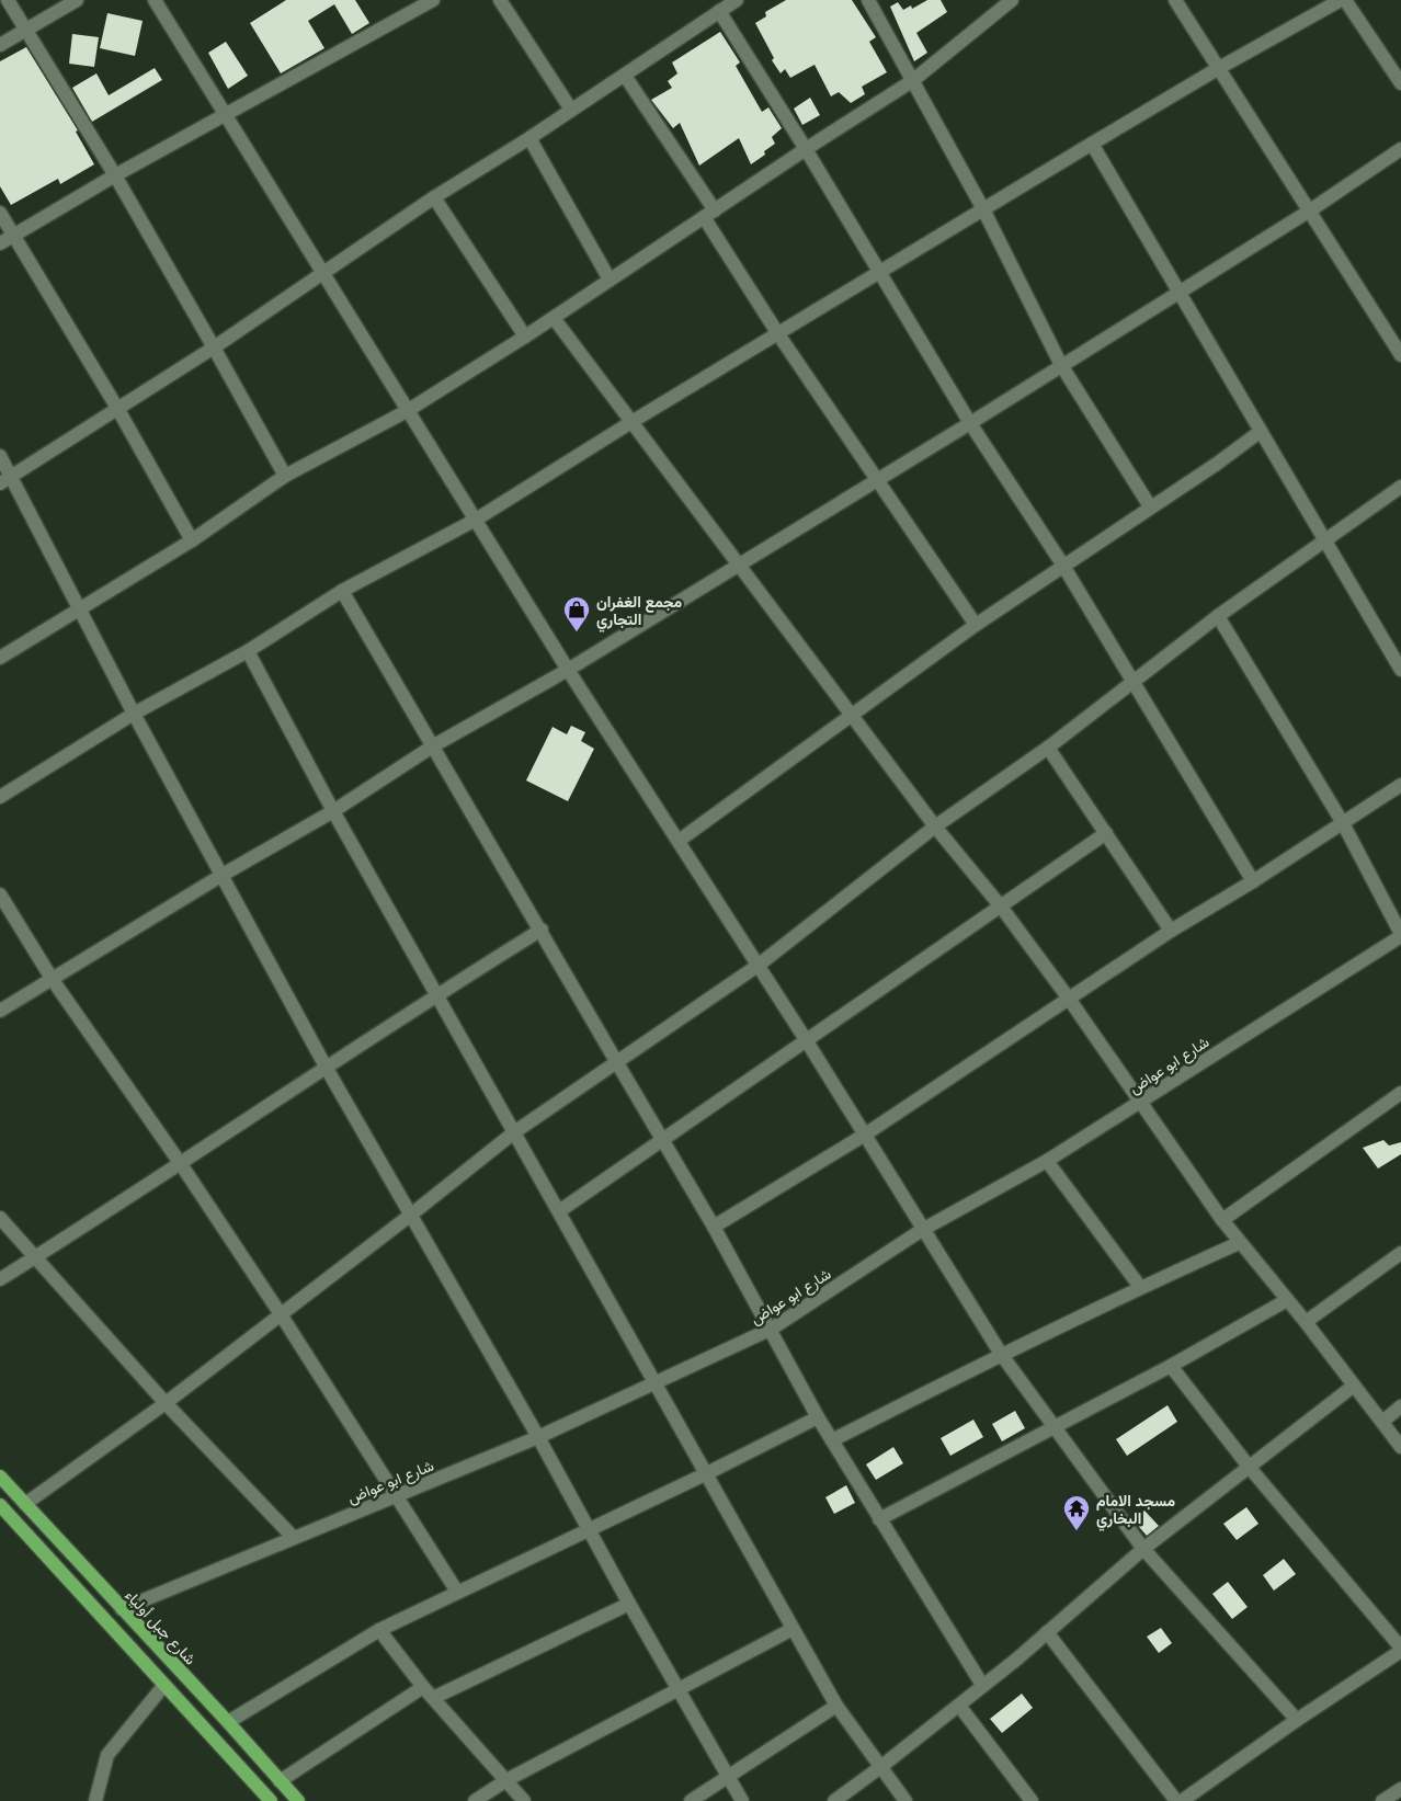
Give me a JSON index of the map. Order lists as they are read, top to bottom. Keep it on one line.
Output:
{"streets":{"main road":["شارع جبل أولياء"],"street":["شارع ابو عواض"]},"crossings":[["شارع ابو عواض","شارع جبل أولياء"]],"places":{"shop":["مجمع الغفران التجاري"],"temple":["مسجد الامام البخاري"]}}
